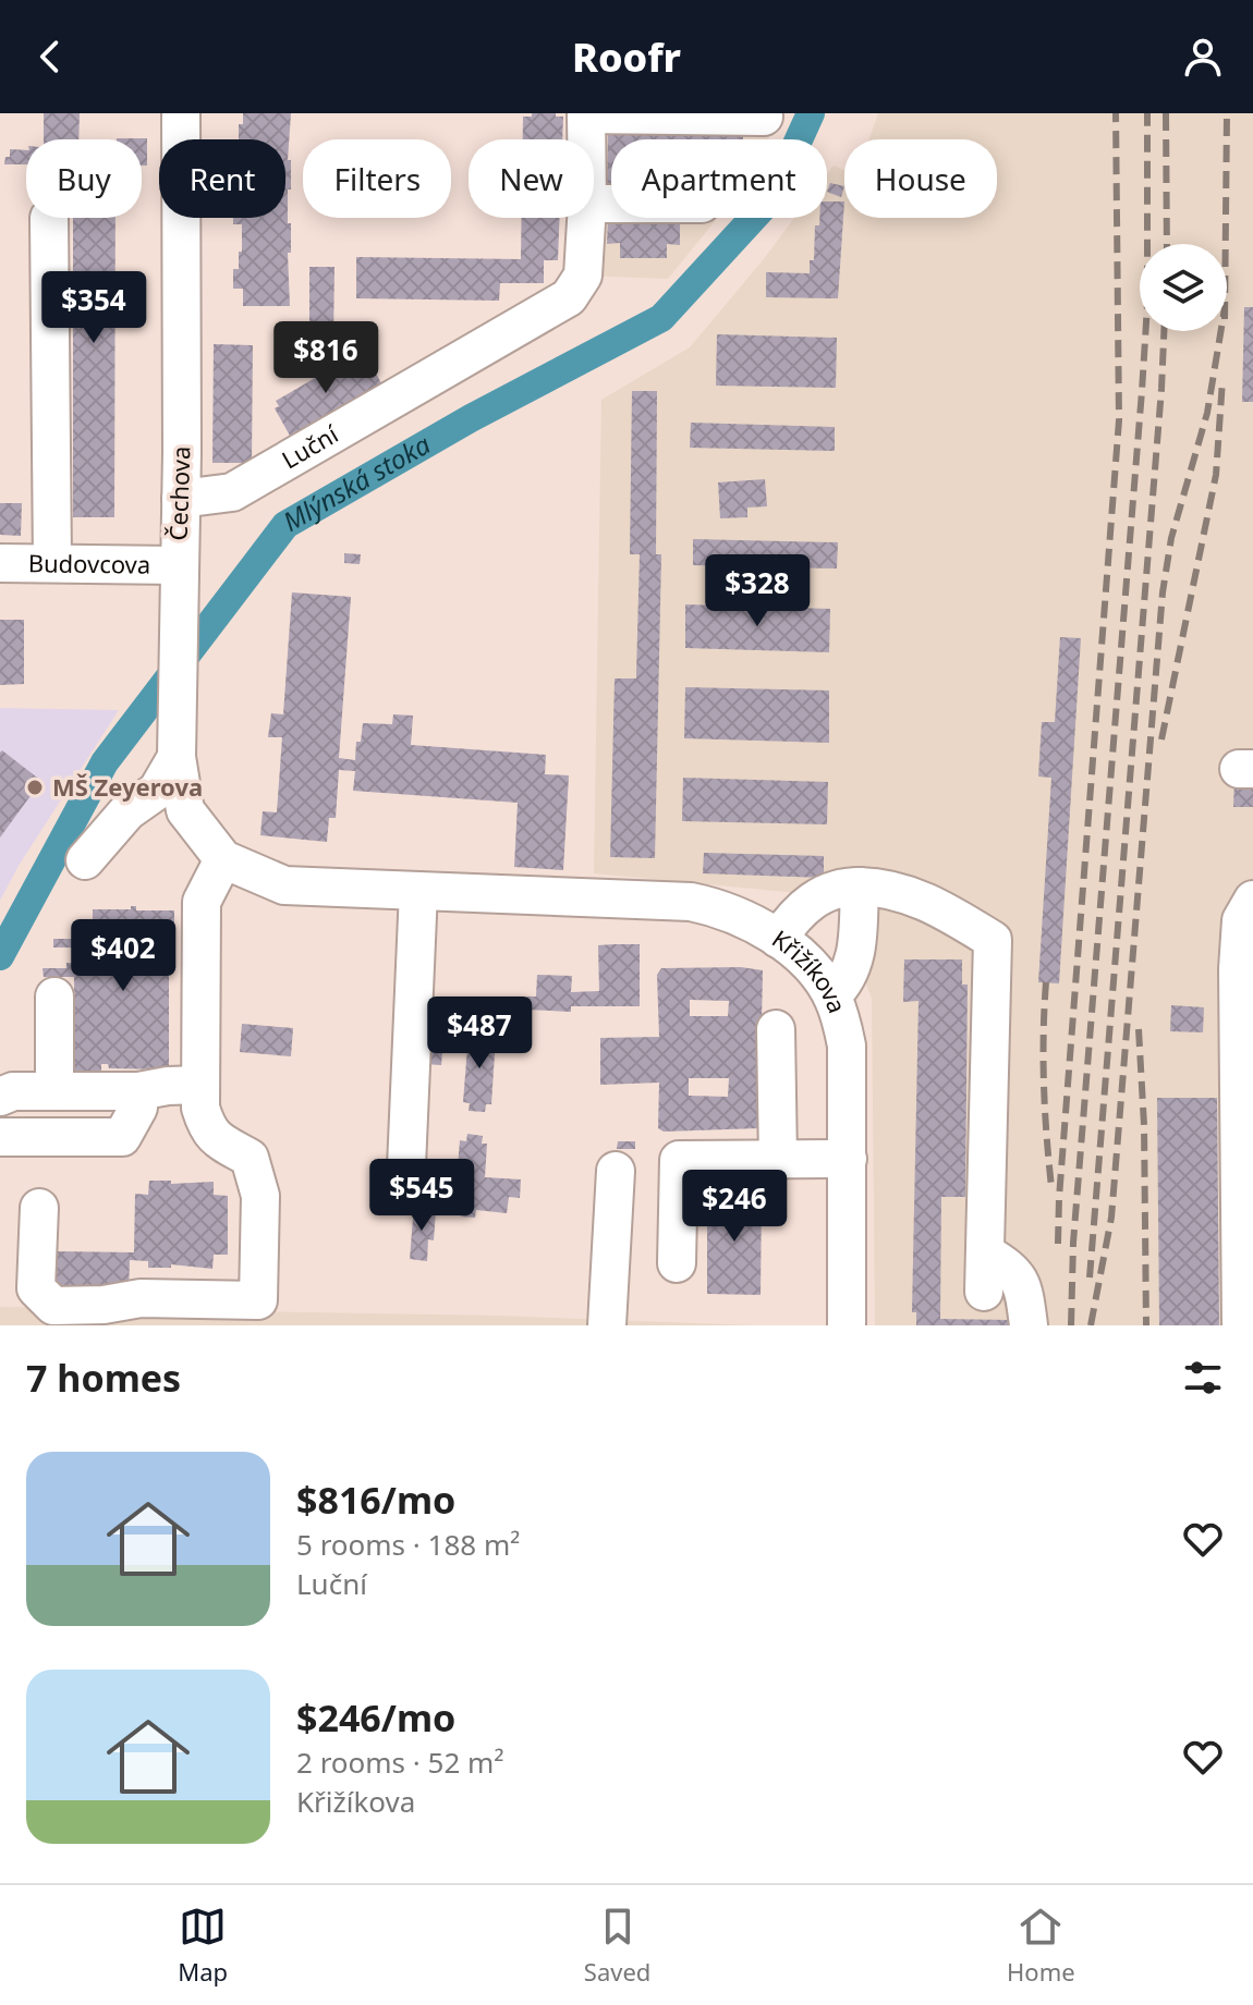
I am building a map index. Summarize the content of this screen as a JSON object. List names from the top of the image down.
{
  "streets": {
    "street": [
      "Luční",
      "Čechova",
      "Budovcova",
      "Křižíkova"
    ]
  },
  "crossings": [
    ["Luční", "Čechova"],
    ["Čechova", "Budovcova"],
    ["Čechova", "Křižíkova"]
  ],
  "water": ["Mlýnská stoka"],
  "places": ["MŠ Zeyerova"],
  "page": {
    "header": "Roofr",
    "chip": [
      "Buy",
      "Rent",
      "Filters",
      "New",
      "Apartment",
      "House"
    ],
    "price": [
      "$354",
      "$816",
      "$328",
      "$402",
      "$487",
      "$545",
      "$246"
    ],
    "heading": "7 homes",
    "list": [
      {
        "name": "$816/mo",
        "note": "5 rooms · 188 m² · Luční"
      },
      {
        "name": "$246/mo",
        "note": "2 rooms · 52 m² · Křižíkova"
      }
    ],
    "tabs": ["Map", "Saved", "Home"]
  }
}
